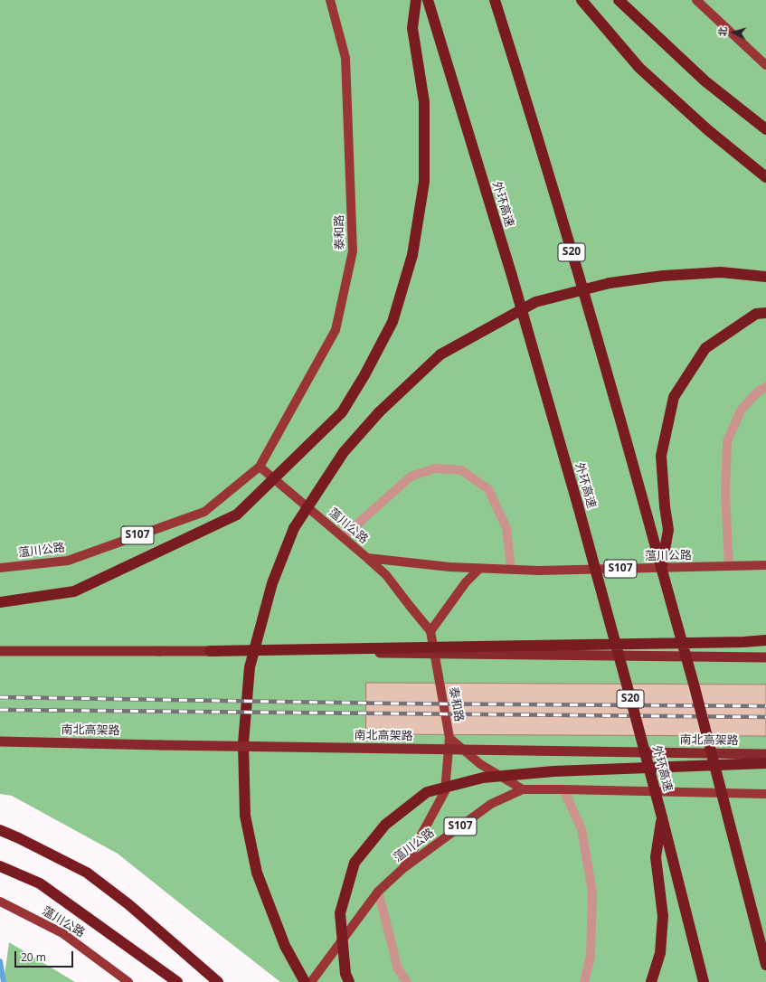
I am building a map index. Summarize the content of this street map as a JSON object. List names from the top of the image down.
{
  "streets": {
    "highway": ["外环高速", "S20", "南北高架路"],
    "main road": ["泰和路", "蕰川公路", "S107"]
  },
  "crossings": [
    ["泰和路", "蕰川公路"]
  ],
  "scale_bar": "20 m",
  "north": "left"
}
